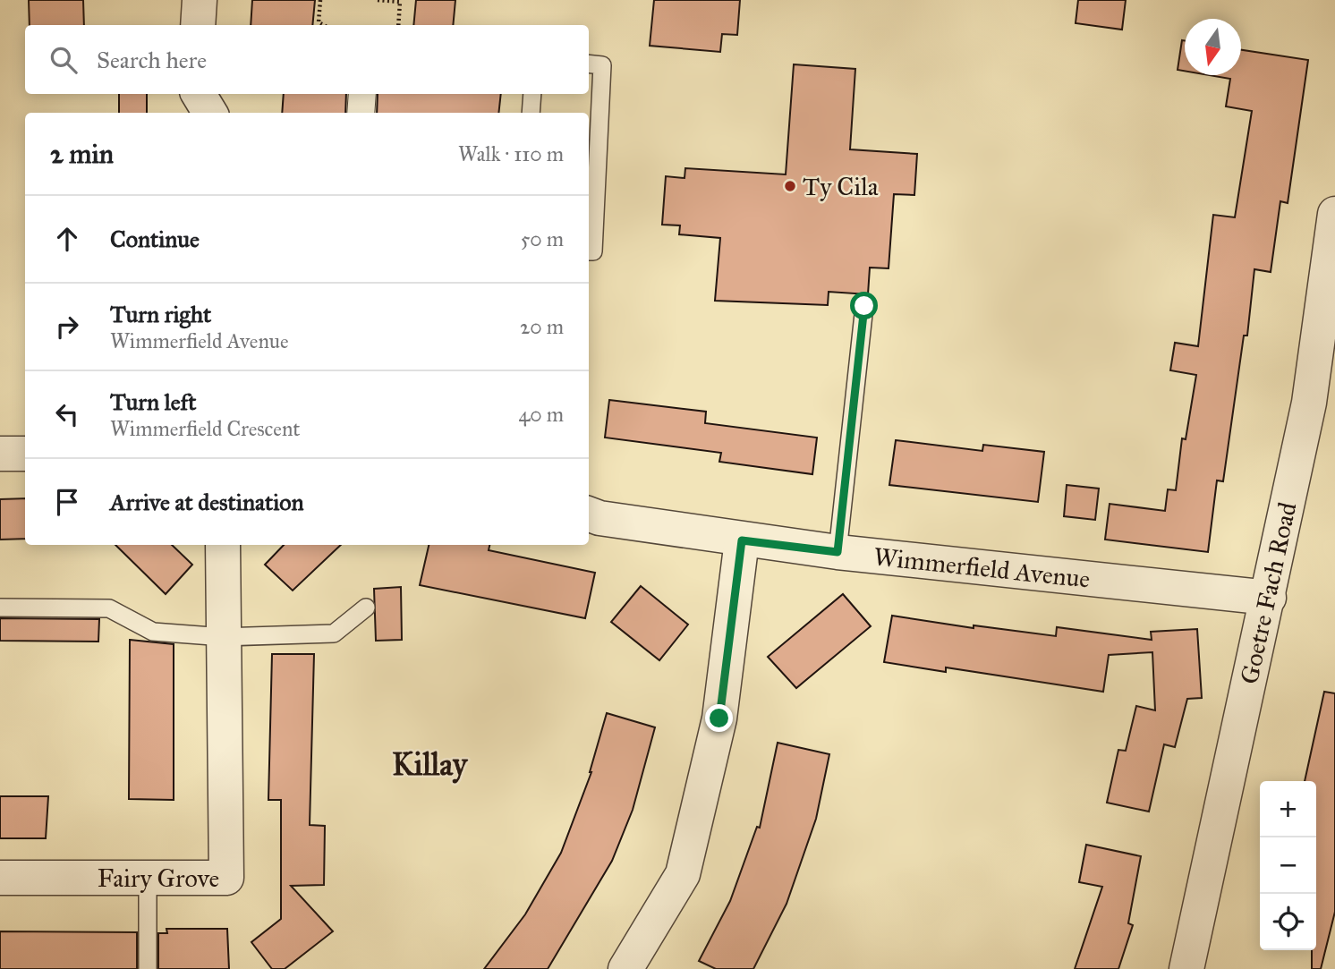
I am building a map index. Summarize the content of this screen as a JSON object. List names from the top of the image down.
{
  "streets": {
    "street": ["Wimmerfield Avenue", "Goetre Fach Road", "Fairy Grove"]
  },
  "crossings": [
    ["Wimmerfield Avenue", "Goetre Fach Road"]
  ],
  "districts": ["Killay"],
  "places": ["Ty Cila"],
  "north": "bottom",
  "page": {
    "search": "Search here",
    "heading": ["2 min", "Walk · 110 m"],
    "list": [
      ["Continue", "50 m"],
      ["Turn right", "Wimmerfield Avenue", "20 m"],
      ["Turn left", "Wimmerfield Crescent", "40 m"],
      "Arrive at destination"
    ],
    "map_buttons": ["+", "−"]
  }
}
